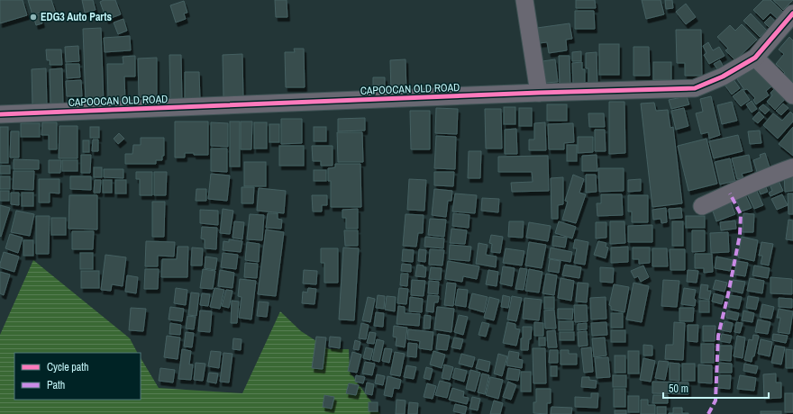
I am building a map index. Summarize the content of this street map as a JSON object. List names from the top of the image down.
{
  "streets": {
    "street": ["CAPOOCAN OLD ROAD"]
  },
  "places": ["EDG3 Auto Parts"],
  "legend": ["Cycle path", "Path"],
  "scale_bar": "50 m"
}
